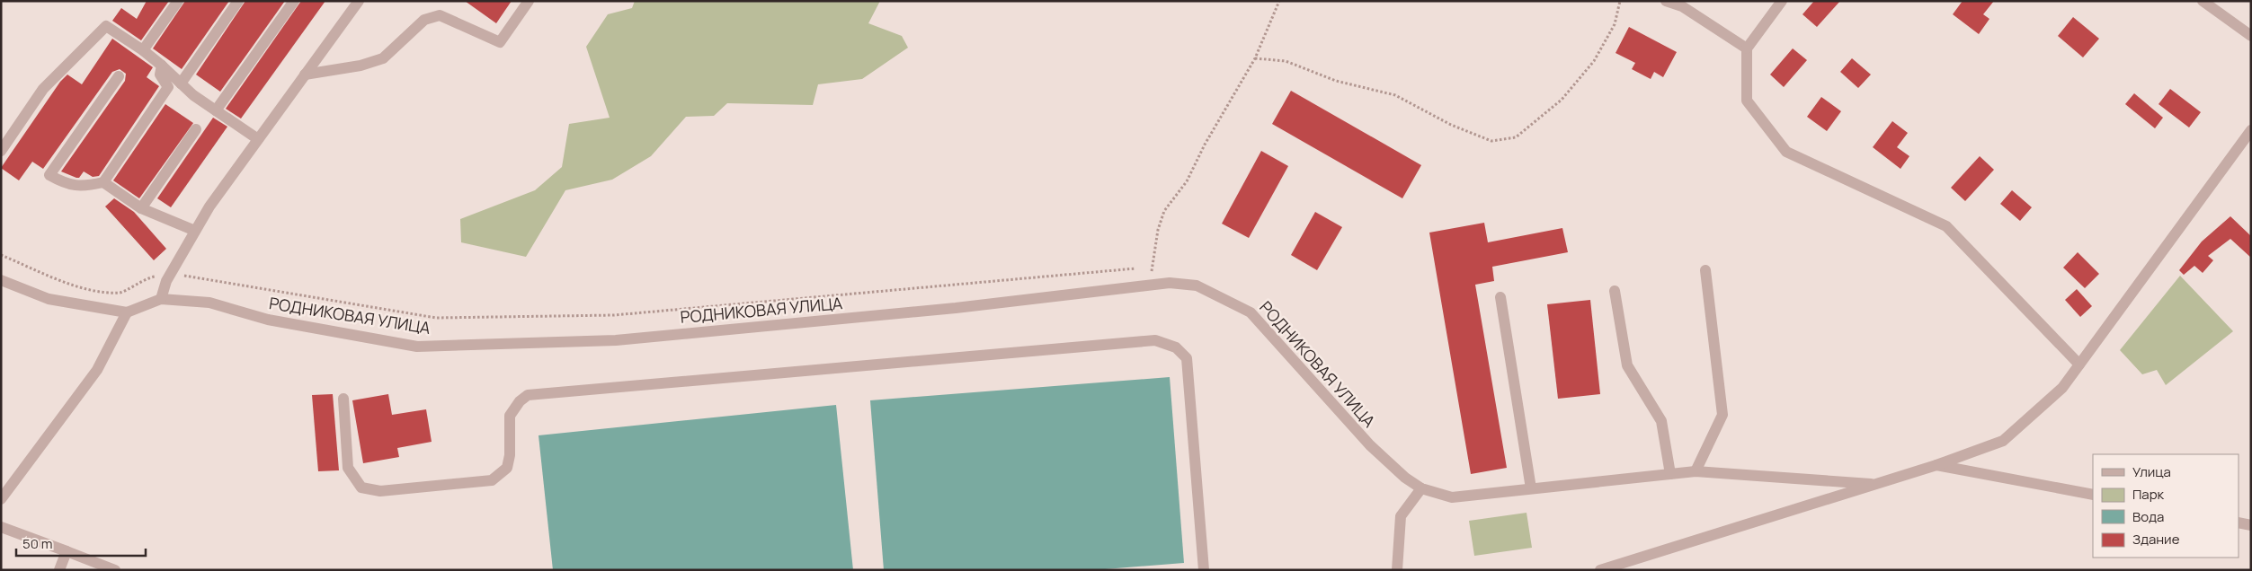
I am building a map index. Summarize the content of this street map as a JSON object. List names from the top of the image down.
{
  "streets": {
    "street": ["РОДНИКОВАЯ УЛИЦА"]
  },
  "legend": [
    "Улица",
    "Парк",
    "Вода",
    "Здание"
  ],
  "scale_bar": "50 m"
}
